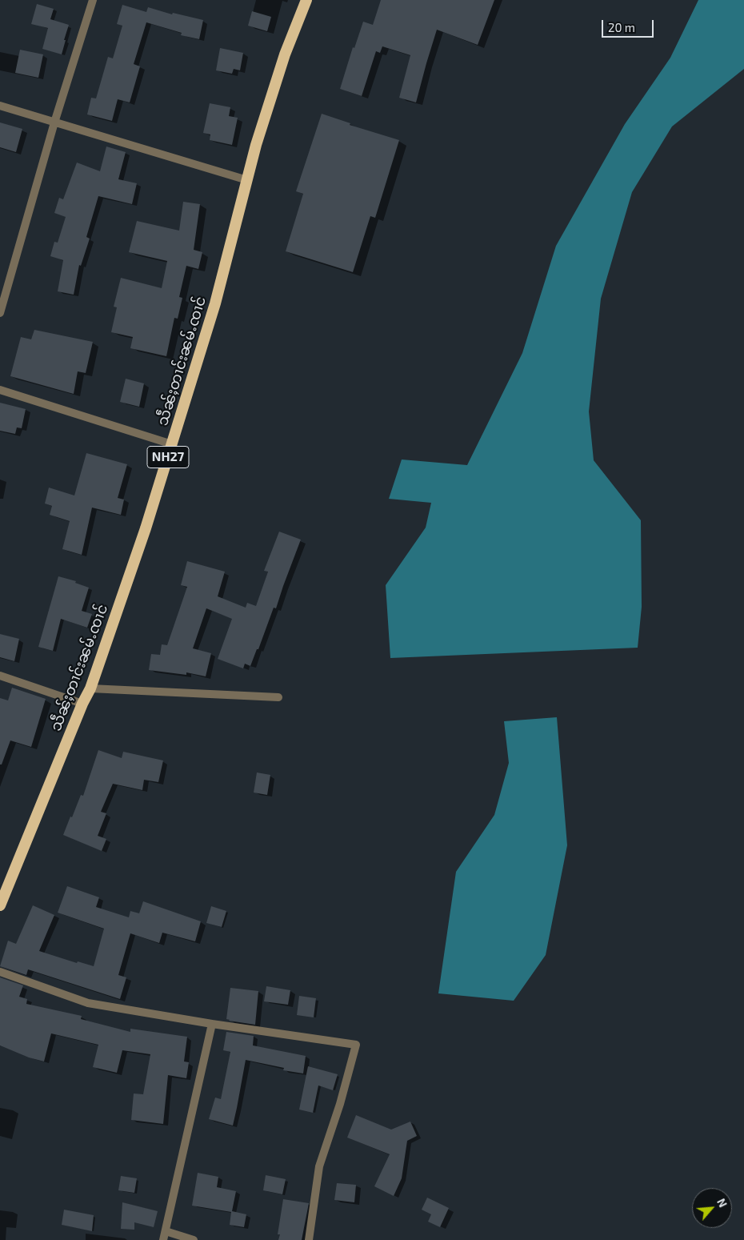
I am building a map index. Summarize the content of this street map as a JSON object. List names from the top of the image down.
{
  "streets": {
    "highway": ["သဵၼ်ႈတၢင်းၼမ်ႉၸၢင်", "NH27"]
  },
  "scale_bar": "20 m",
  "north": "top right"
}
